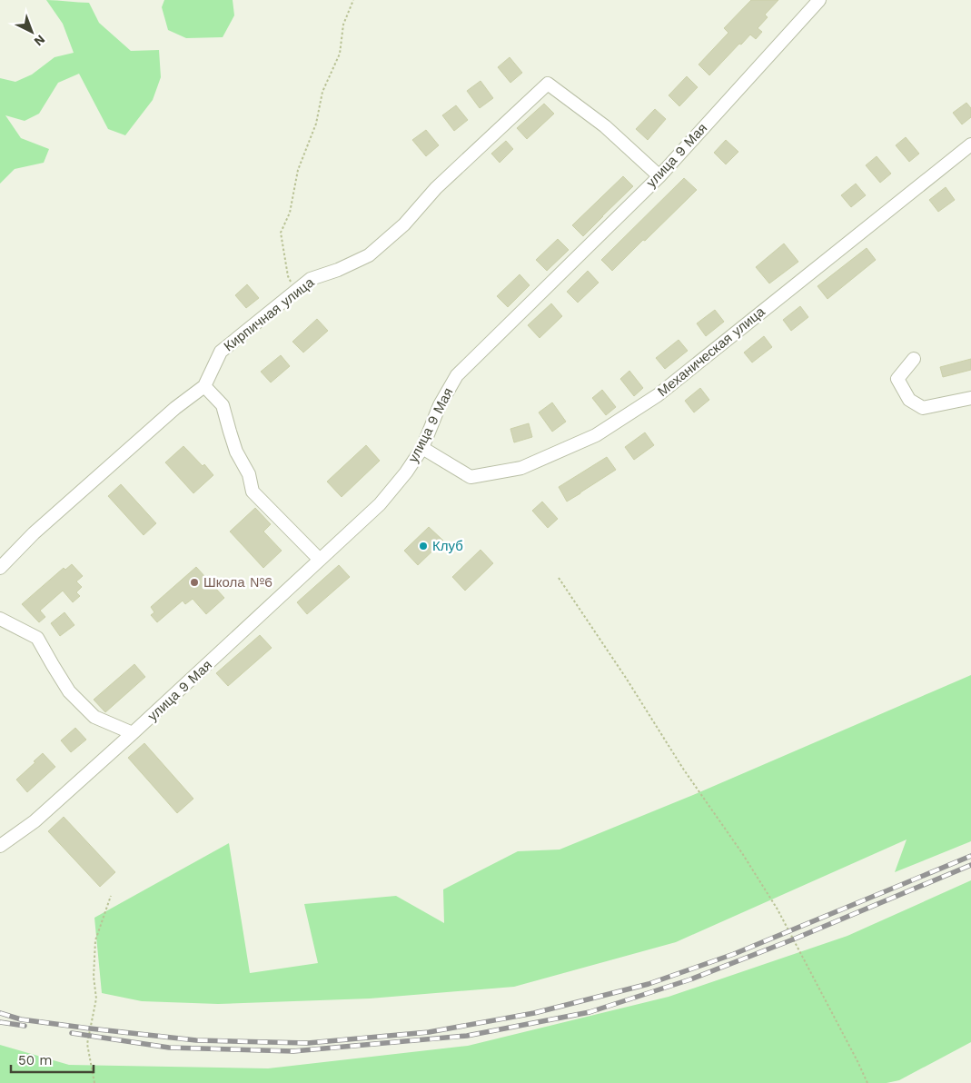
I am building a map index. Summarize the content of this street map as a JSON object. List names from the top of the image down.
{
  "streets": {
    "street": ["улица 9 Мая", "Кирпичная улица", "Механическая улица"]
  },
  "crossings": [
    ["улица 9 Мая", "Кирпичная улица"],
    ["улица 9 Мая", "Механическая улица"]
  ],
  "places": ["Клуб", "Школа №6"],
  "scale_bar": "50 m",
  "north": "bottom right"
}
